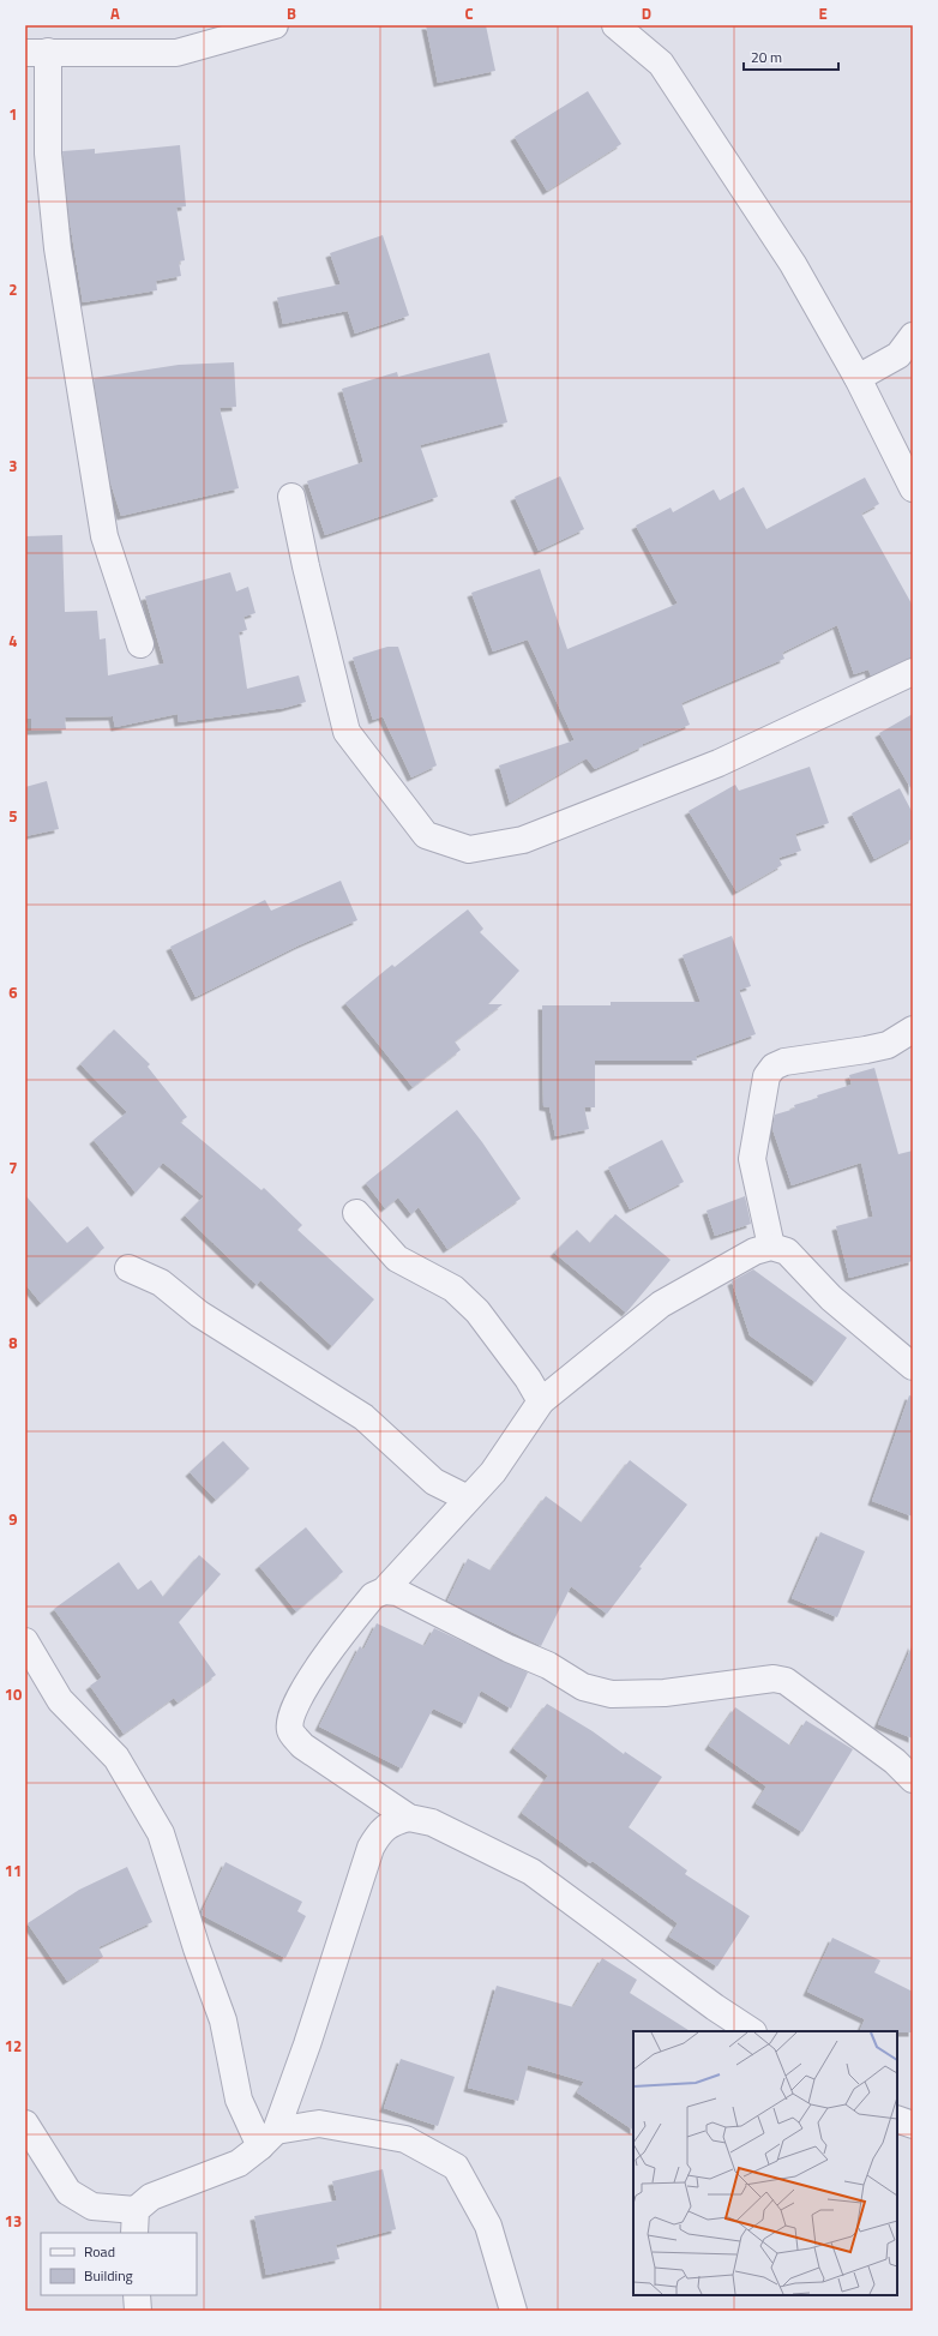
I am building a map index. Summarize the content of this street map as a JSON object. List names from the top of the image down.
{
  "legend": ["Road", "Building"],
  "scale_bar": "20 m",
  "grid": {
    "columns": [
      "A",
      "B",
      "C",
      "D",
      "E"
    ],
    "rows": [
      "1",
      "2",
      "3",
      "4",
      "5",
      "6",
      "7",
      "8",
      "9",
      "10",
      "11",
      "12",
      "13"
    ]
  }
}
